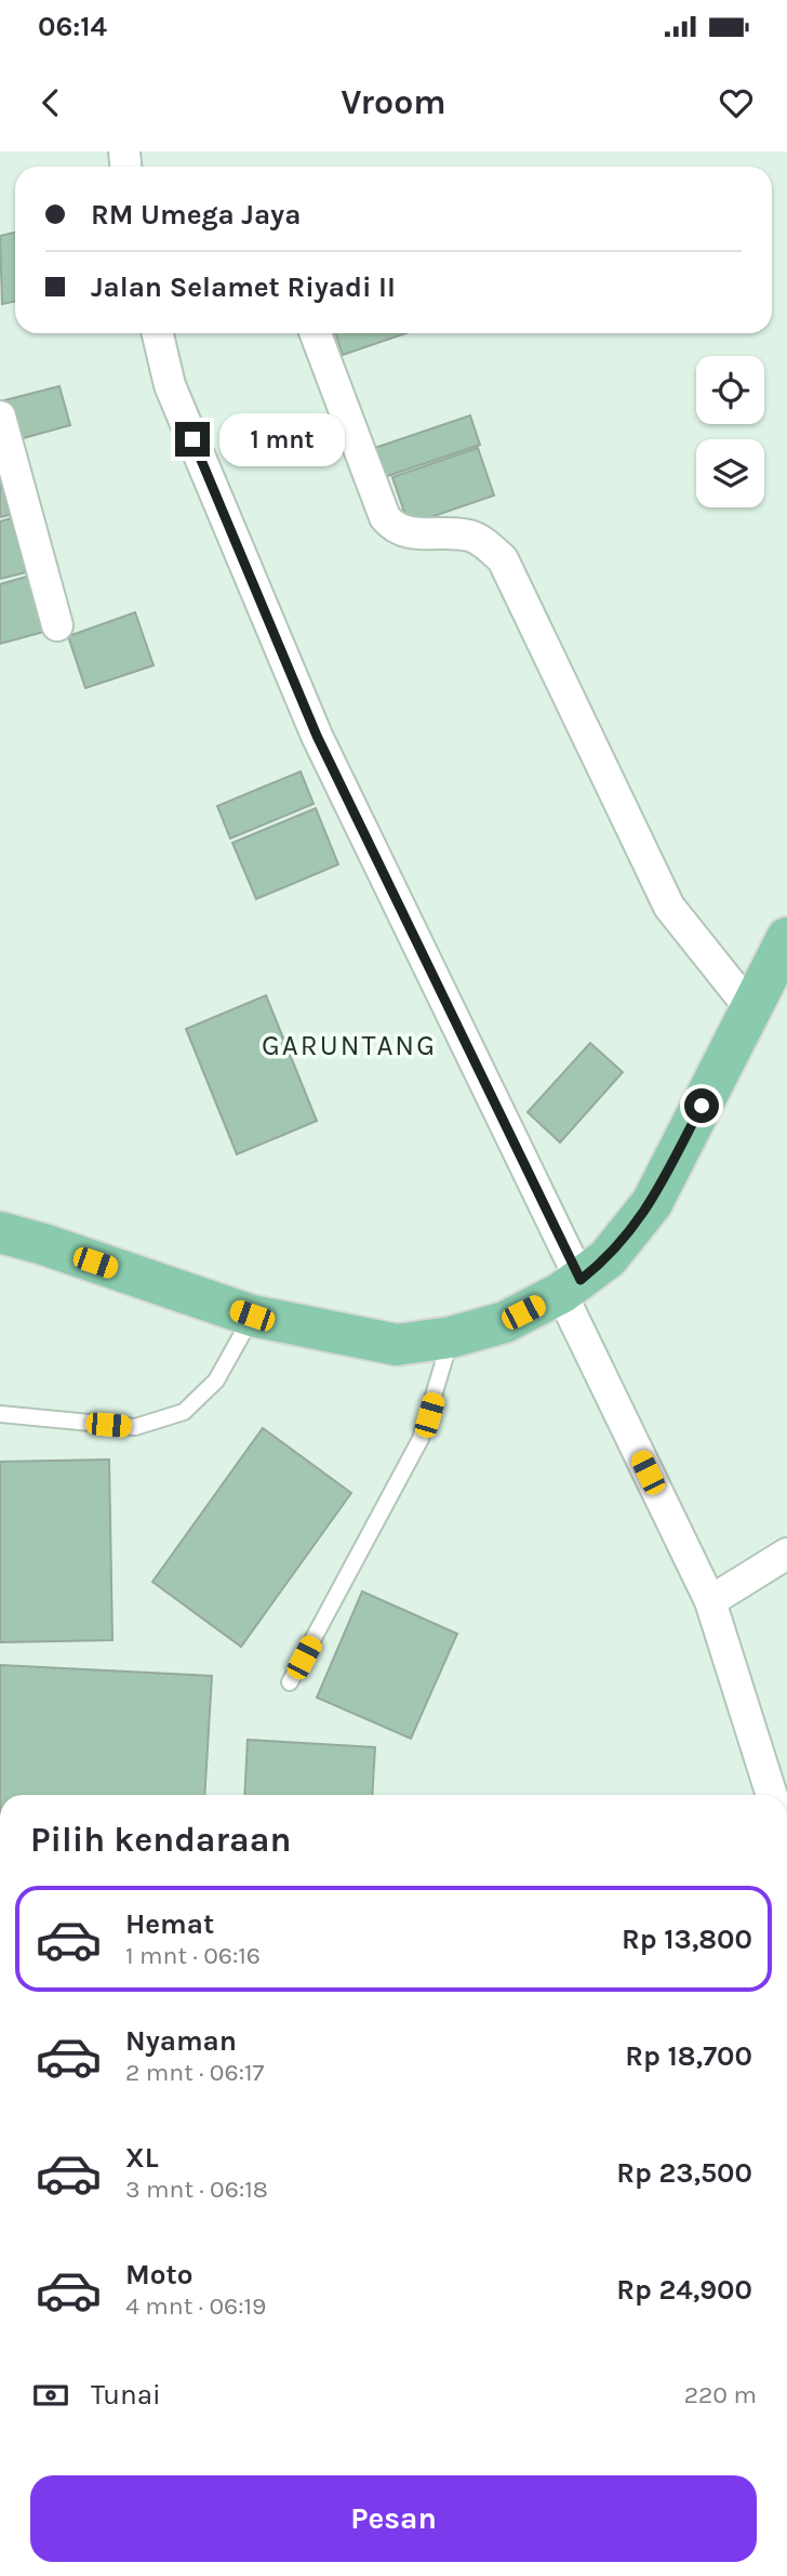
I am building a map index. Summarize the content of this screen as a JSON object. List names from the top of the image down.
{
  "districts": ["GARUNTANG"],
  "page": {
    "status": "06:14",
    "header": "Vroom",
    "banner": ["RM Umega Jaya", "Jalan Selamet Riyadi II"],
    "bubble": "1 mnt",
    "heading": "Pilih kendaraan",
    "list": [
      {
        "name": "Hemat",
        "note": "1 mnt · 06:16",
        "value": "Rp 13,800"
      },
      {
        "name": "Nyaman",
        "note": "2 mnt · 06:17",
        "value": "Rp 18,700"
      },
      {
        "name": "XL",
        "note": "3 mnt · 06:18",
        "value": "Rp 23,500"
      },
      {
        "name": "Moto",
        "note": "4 mnt · 06:19",
        "value": "Rp 24,900"
      }
    ],
    "pay": ["Tunai", "220 m"],
    "buttons": "Pesan"
  }
}
